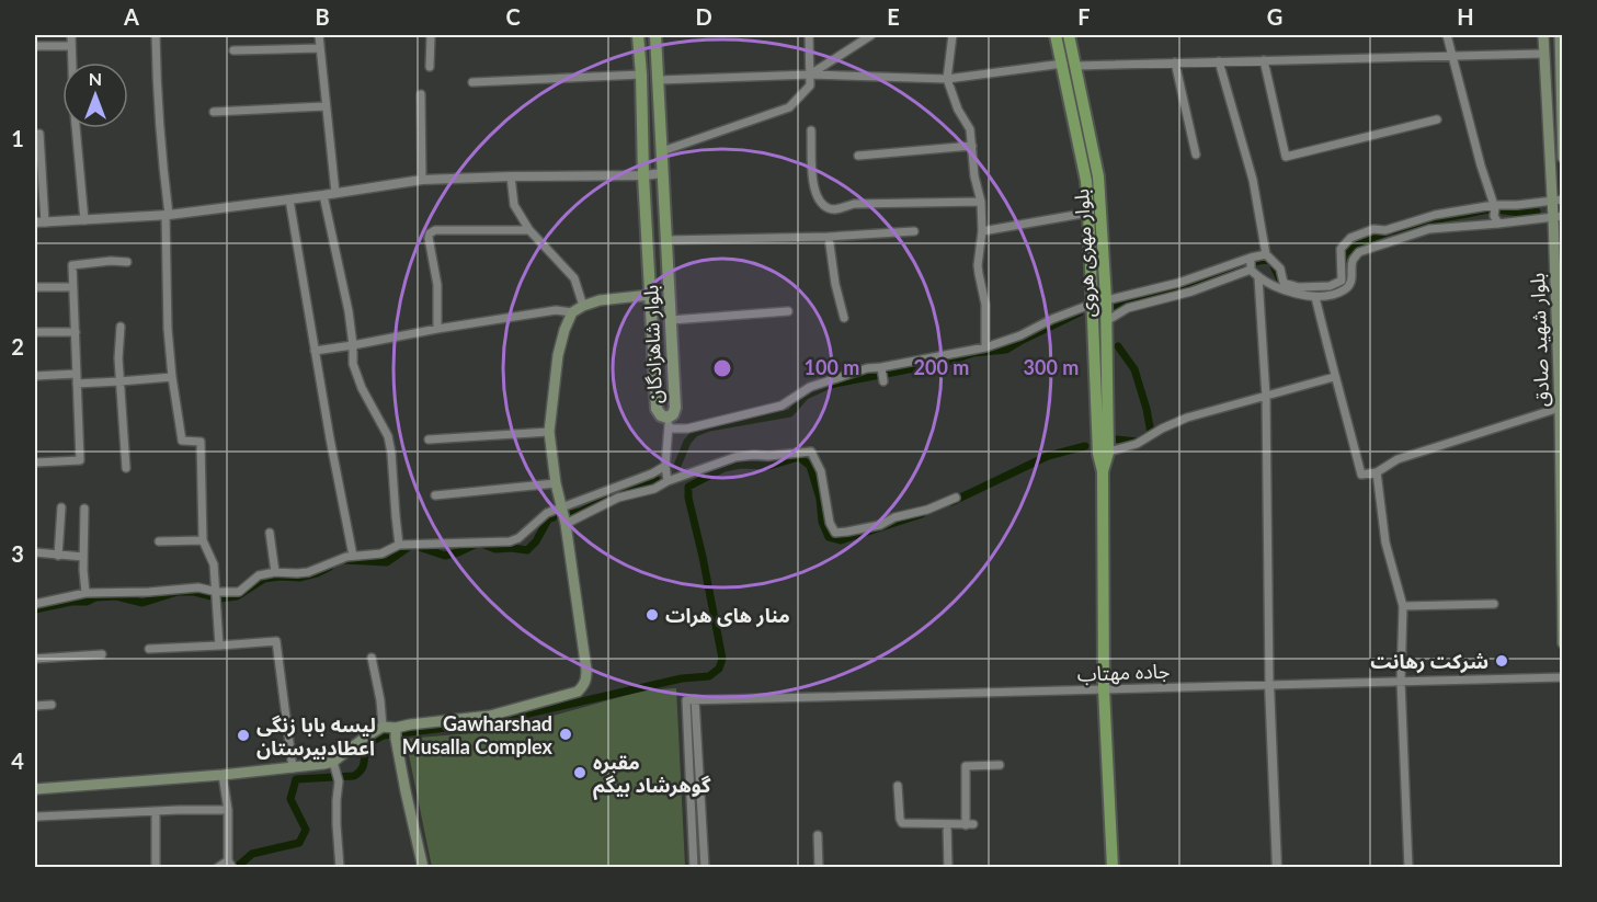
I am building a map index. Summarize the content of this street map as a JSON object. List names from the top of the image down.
{
  "streets": {
    "highway": ["بلوار مهری هروی"],
    "main road": ["بلوار شهید صادق", "بلوار شاهزادگان"],
    "street": ["جاده مهتاب"]
  },
  "crossings": [
    ["بلوار مهری هروی", "جاده مهتاب"]
  ],
  "places": [
    "منار های هرات",
    "شرکت رهانت",
    "Gawharshad Musalla Complex",
    "لیسه بابا زنگی اعطادبیرستان",
    "مقبره گوهرشاد بیگم"
  ],
  "north": "top",
  "grid": {
    "columns": [
      "A",
      "B",
      "C",
      "D",
      "E",
      "F",
      "G",
      "H"
    ],
    "rows": [
      "1",
      "2",
      "3",
      "4"
    ]
  },
  "rings": ["100 m", "200 m", "300 m"]
}
